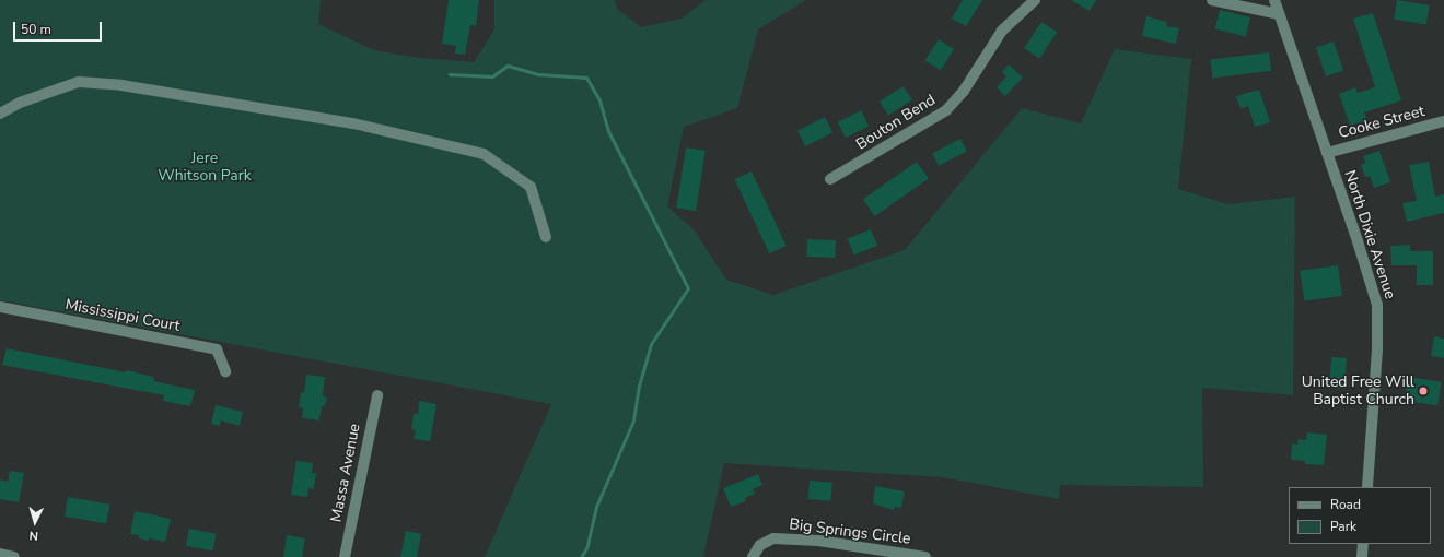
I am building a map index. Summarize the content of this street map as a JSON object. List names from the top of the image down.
{
  "streets": {
    "street": [
      "Bouton Bend",
      "Cooke Street",
      "North Dixie Avenue",
      "Mississippi Court",
      "Massa Avenue",
      "Big Springs Circle"
    ]
  },
  "crossings": [
    ["Cooke Street", "North Dixie Avenue"]
  ],
  "parks": ["Jere Whitson Park"],
  "places": ["United Free Will Baptist Church"],
  "legend": ["Road", "Park"],
  "scale_bar": "50 m",
  "north": "bottom"
}
